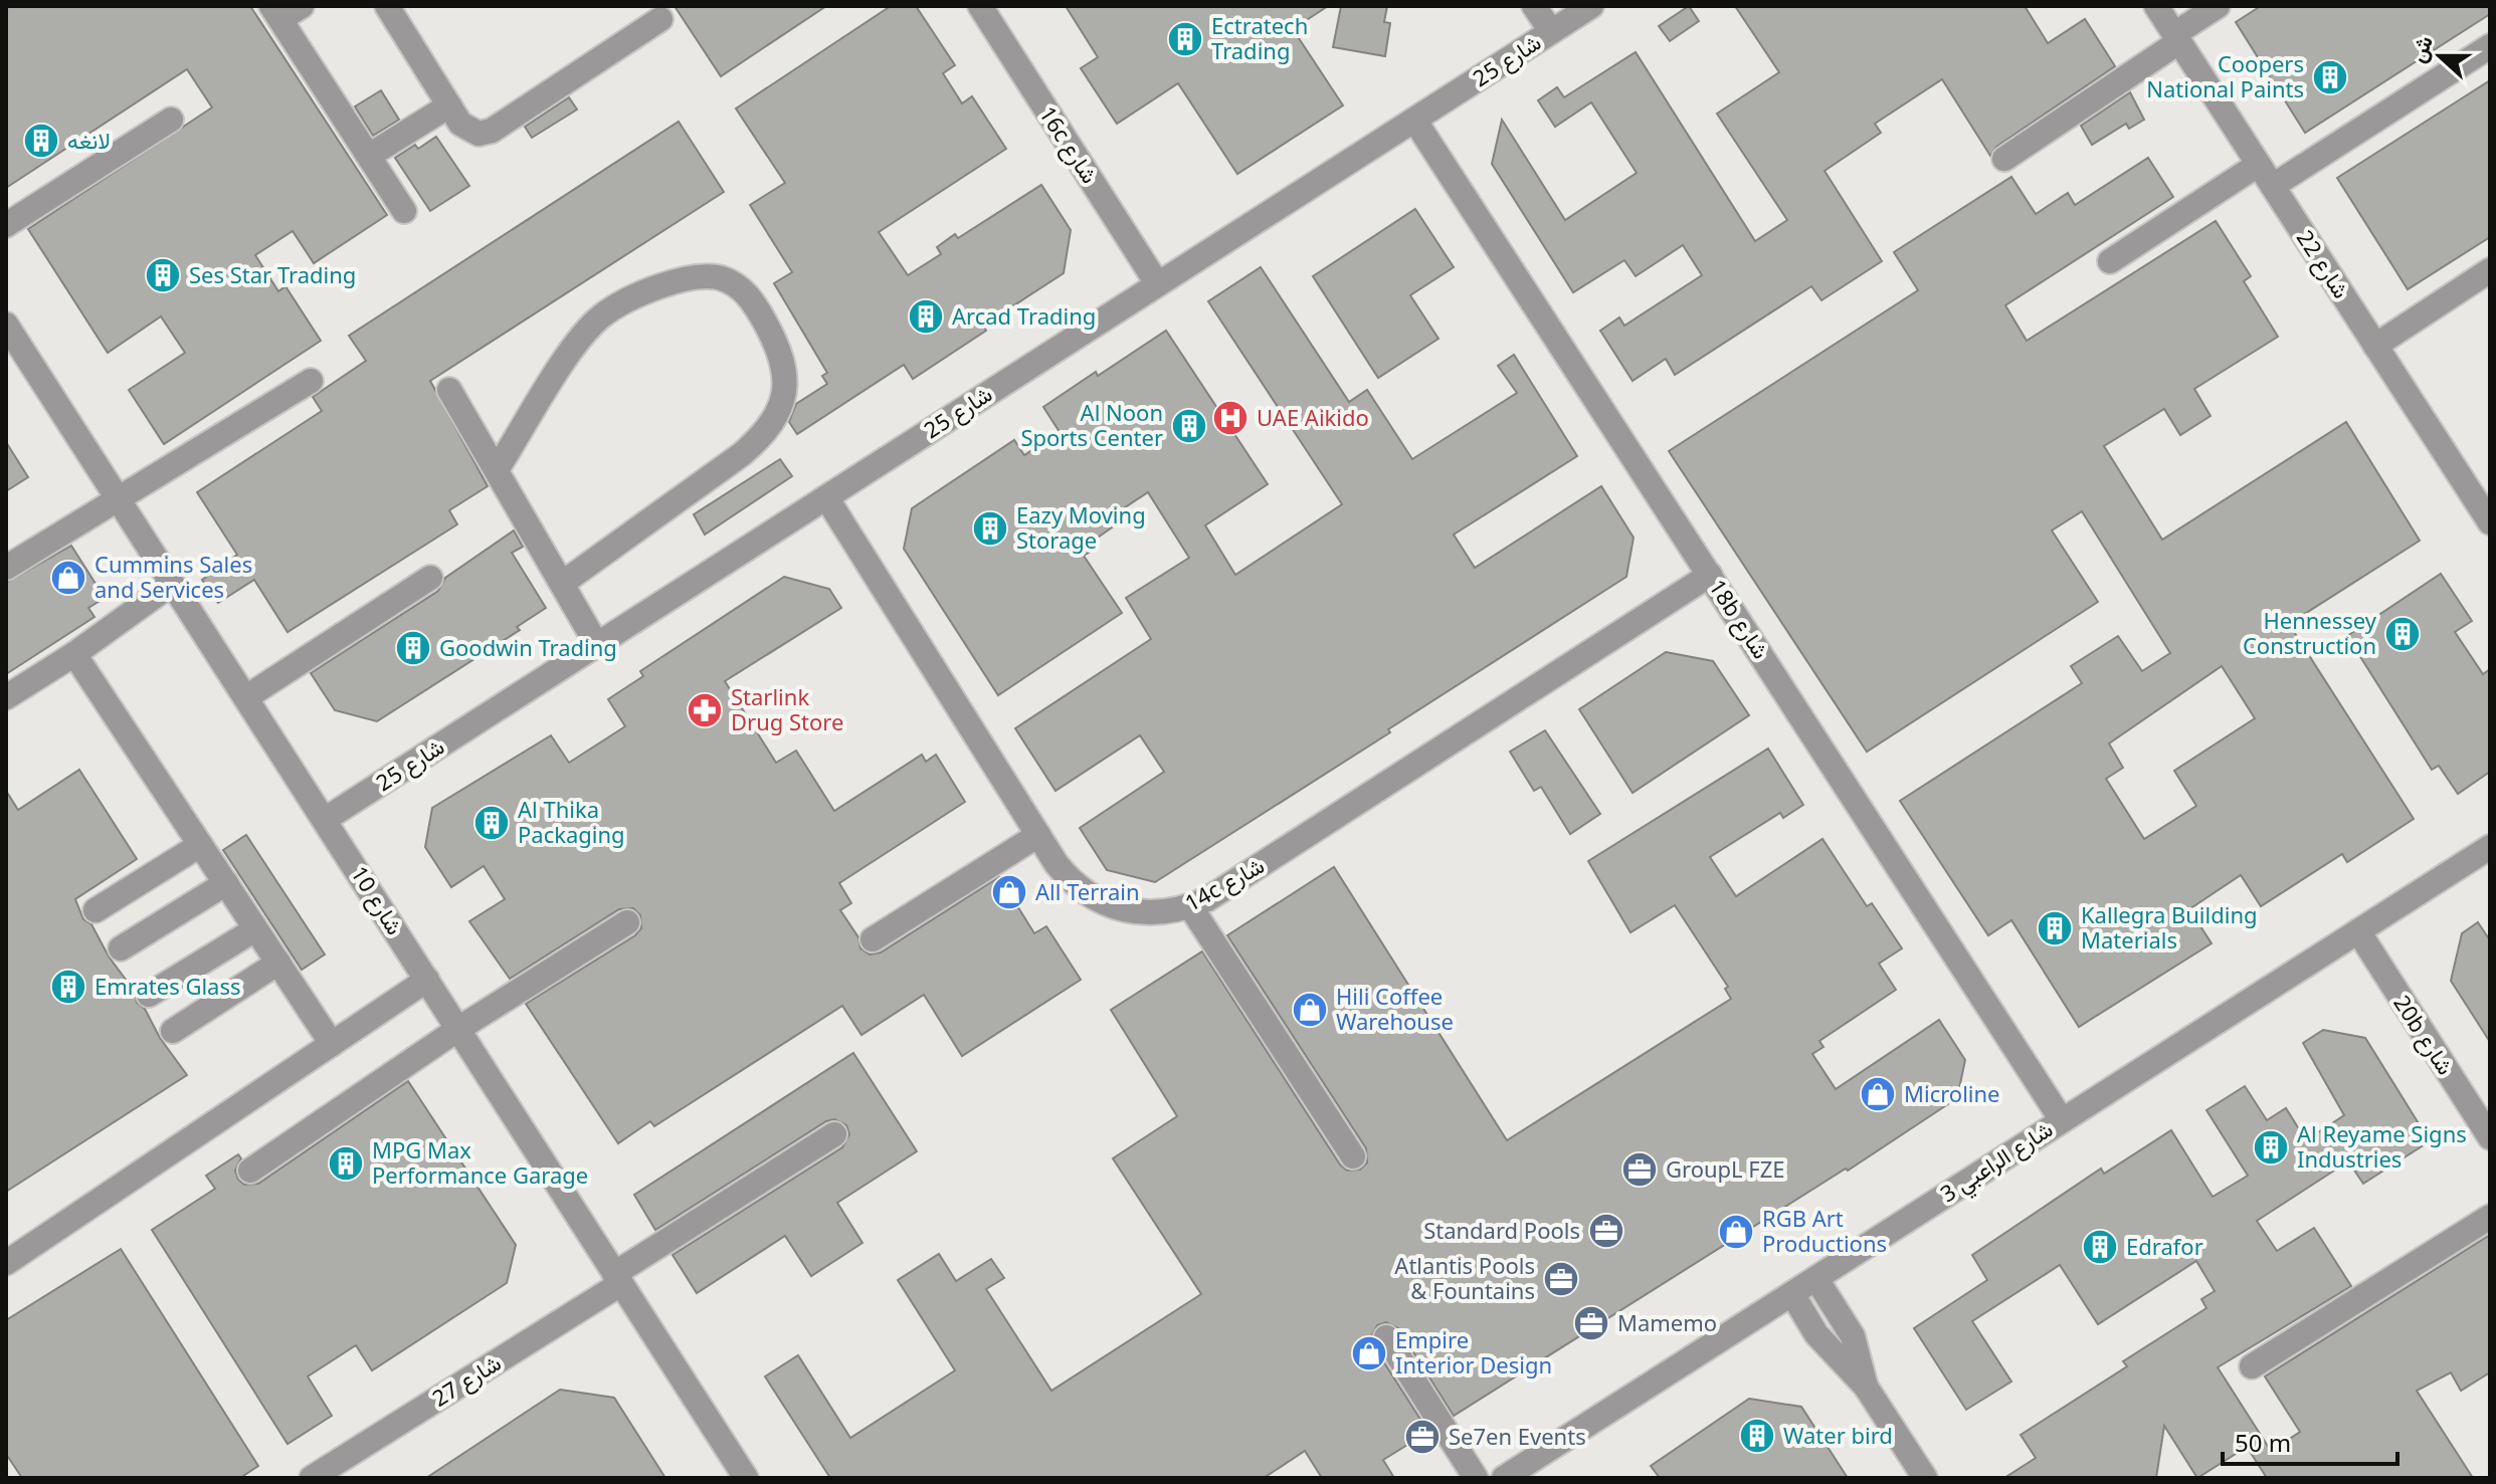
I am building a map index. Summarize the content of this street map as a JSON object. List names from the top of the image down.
{
  "streets": {
    "street": [
      "شارع 25",
      "16c شارع",
      "شارع 22",
      "18b شارع",
      "14c شارع",
      "شارع 10",
      "20b شارع",
      "شارع الراعبي 3",
      "شارع 27"
    ]
  },
  "crossings": [
    ["شارع 25", "16c شارع"],
    ["شارع 25", "18b شارع"],
    ["شارع 25", "14c شارع"],
    ["شارع 25", "شارع 10"],
    ["18b شارع", "14c شارع"],
    ["18b شارع", "شارع الراعبي 3"],
    ["شارع 10", "شارع 27"],
    ["20b شارع", "شارع الراعبي 3"]
  ],
  "places": {
    "building": [
      "Ectratech Trading",
      "Coopers National Paints",
      "لانغه",
      "Ses Star Trading",
      "Arcad Trading",
      "Al Noon Sports Center",
      "Eazy Moving Storage",
      "Hennessey Construction",
      "Goodwin Trading",
      "Al Thika Packaging",
      "Kallegra Building Materials",
      "Emrates Glass",
      "Al Reyame Signs Industries",
      "MPG Max Performance Garage",
      "Edrafor",
      "Water bird"
    ],
    "hospital": ["UAE Aikido"],
    "shop": [
      "Cummins Sales and Services",
      "All Terrain",
      "Hili Coffee Warehouse",
      "Microline",
      "RGB Art Productions",
      "Empire Interior Design"
    ],
    "pharmacy": ["Starlink Drug Store"],
    "office": [
      "GroupL FZE",
      "Standard Pools",
      "Atlantis Pools & Fountains",
      "Mamemo",
      "Se7en Events"
    ]
  },
  "scale_bar": "50 m",
  "north": "left"
}
